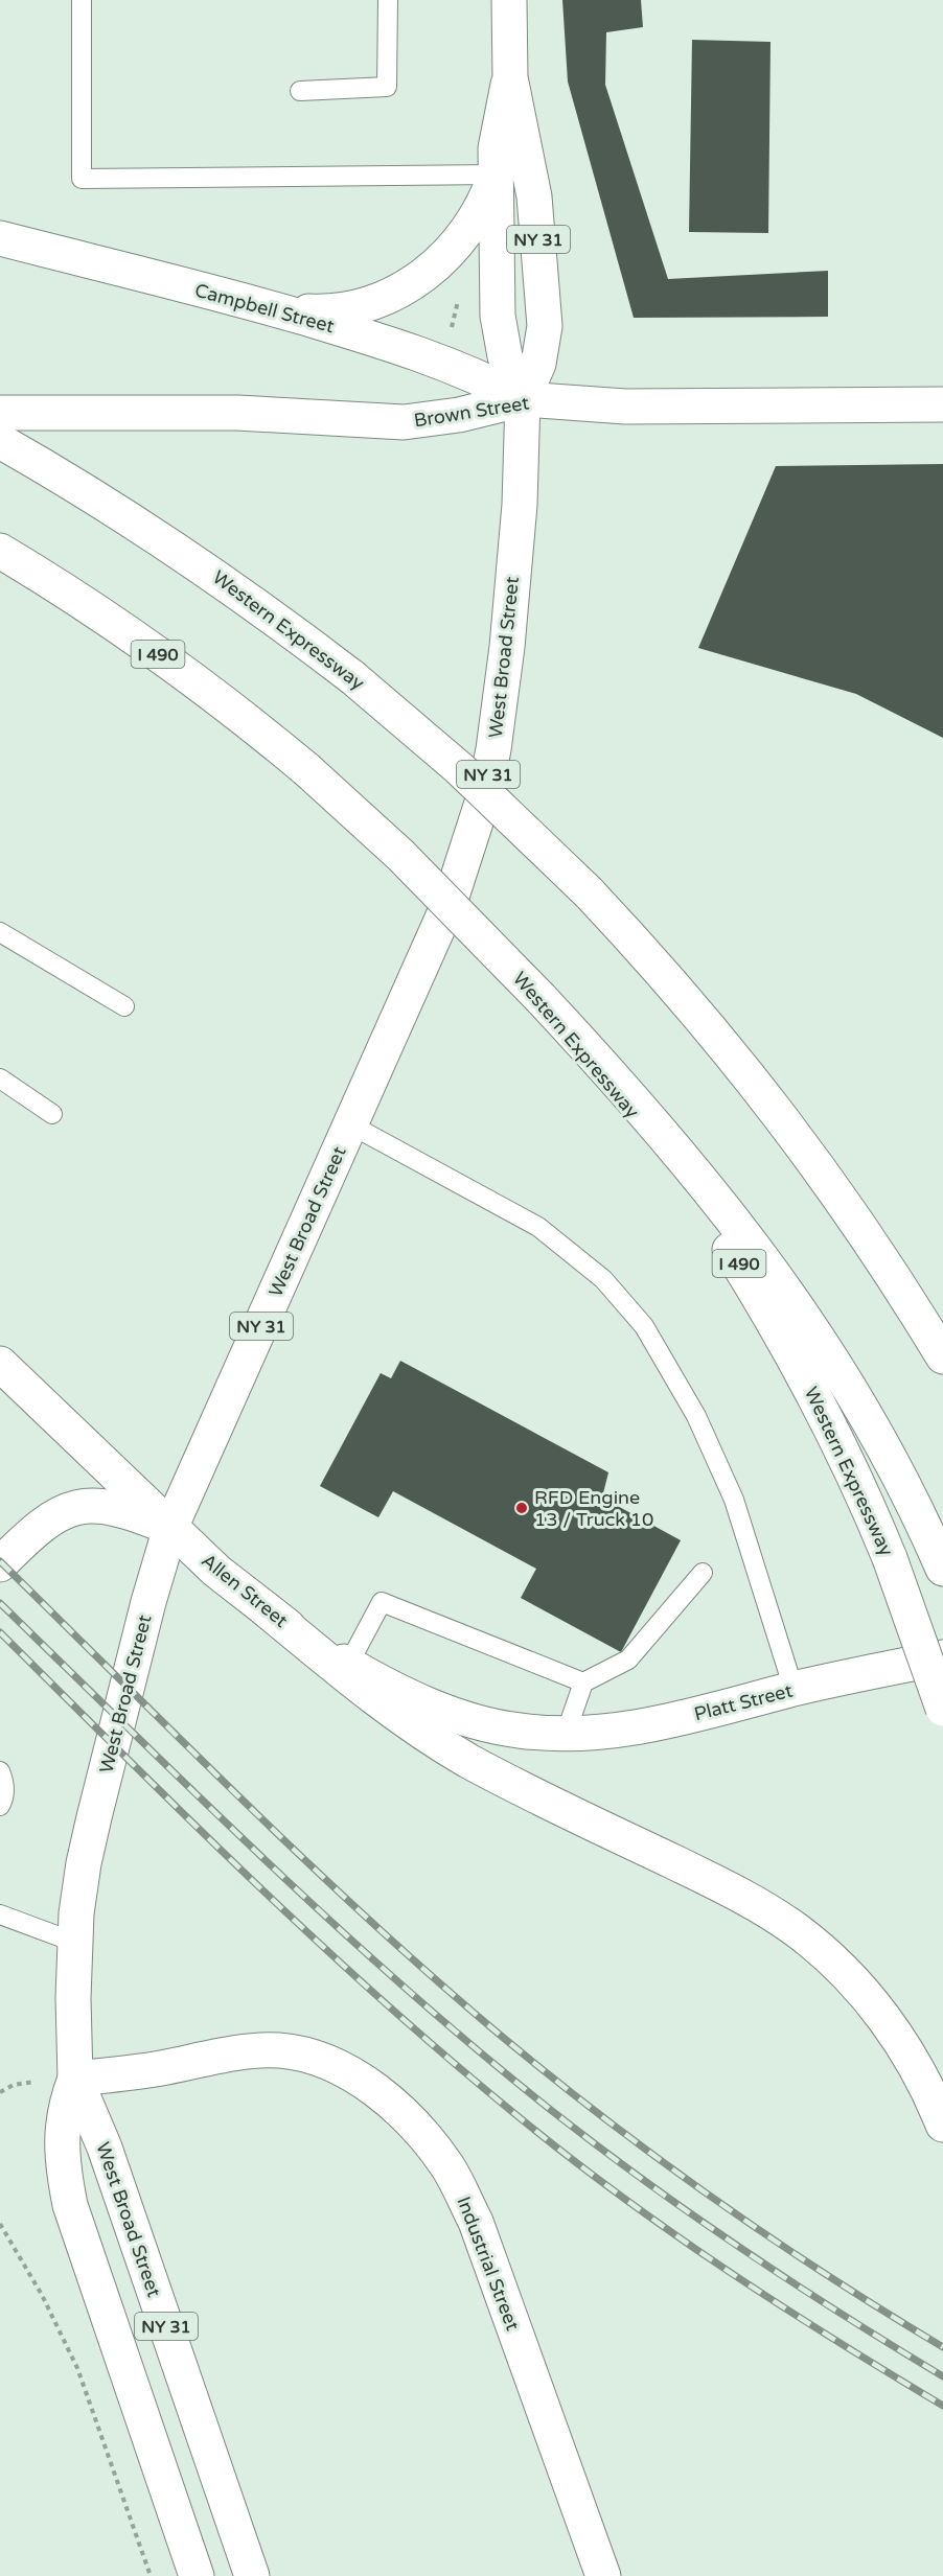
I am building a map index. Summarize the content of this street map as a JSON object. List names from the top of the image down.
{
  "streets": {
    "main road": [
      "NY 31",
      "Campbell Street",
      "Brown Street",
      "Western Expressway",
      "I 490",
      "West Broad Street",
      "Allen Street",
      "Platt Street",
      "Industrial Street"
    ]
  },
  "crossings": [
    ["Campbell Street", "Brown Street"],
    ["Campbell Street", "West Broad Street"],
    ["Brown Street", "West Broad Street"],
    ["West Broad Street", "Allen Street"],
    ["West Broad Street", "Industrial Street"],
    ["Allen Street", "Platt Street"]
  ],
  "places": ["RFD Engine 13 / Truck 10"]
}
